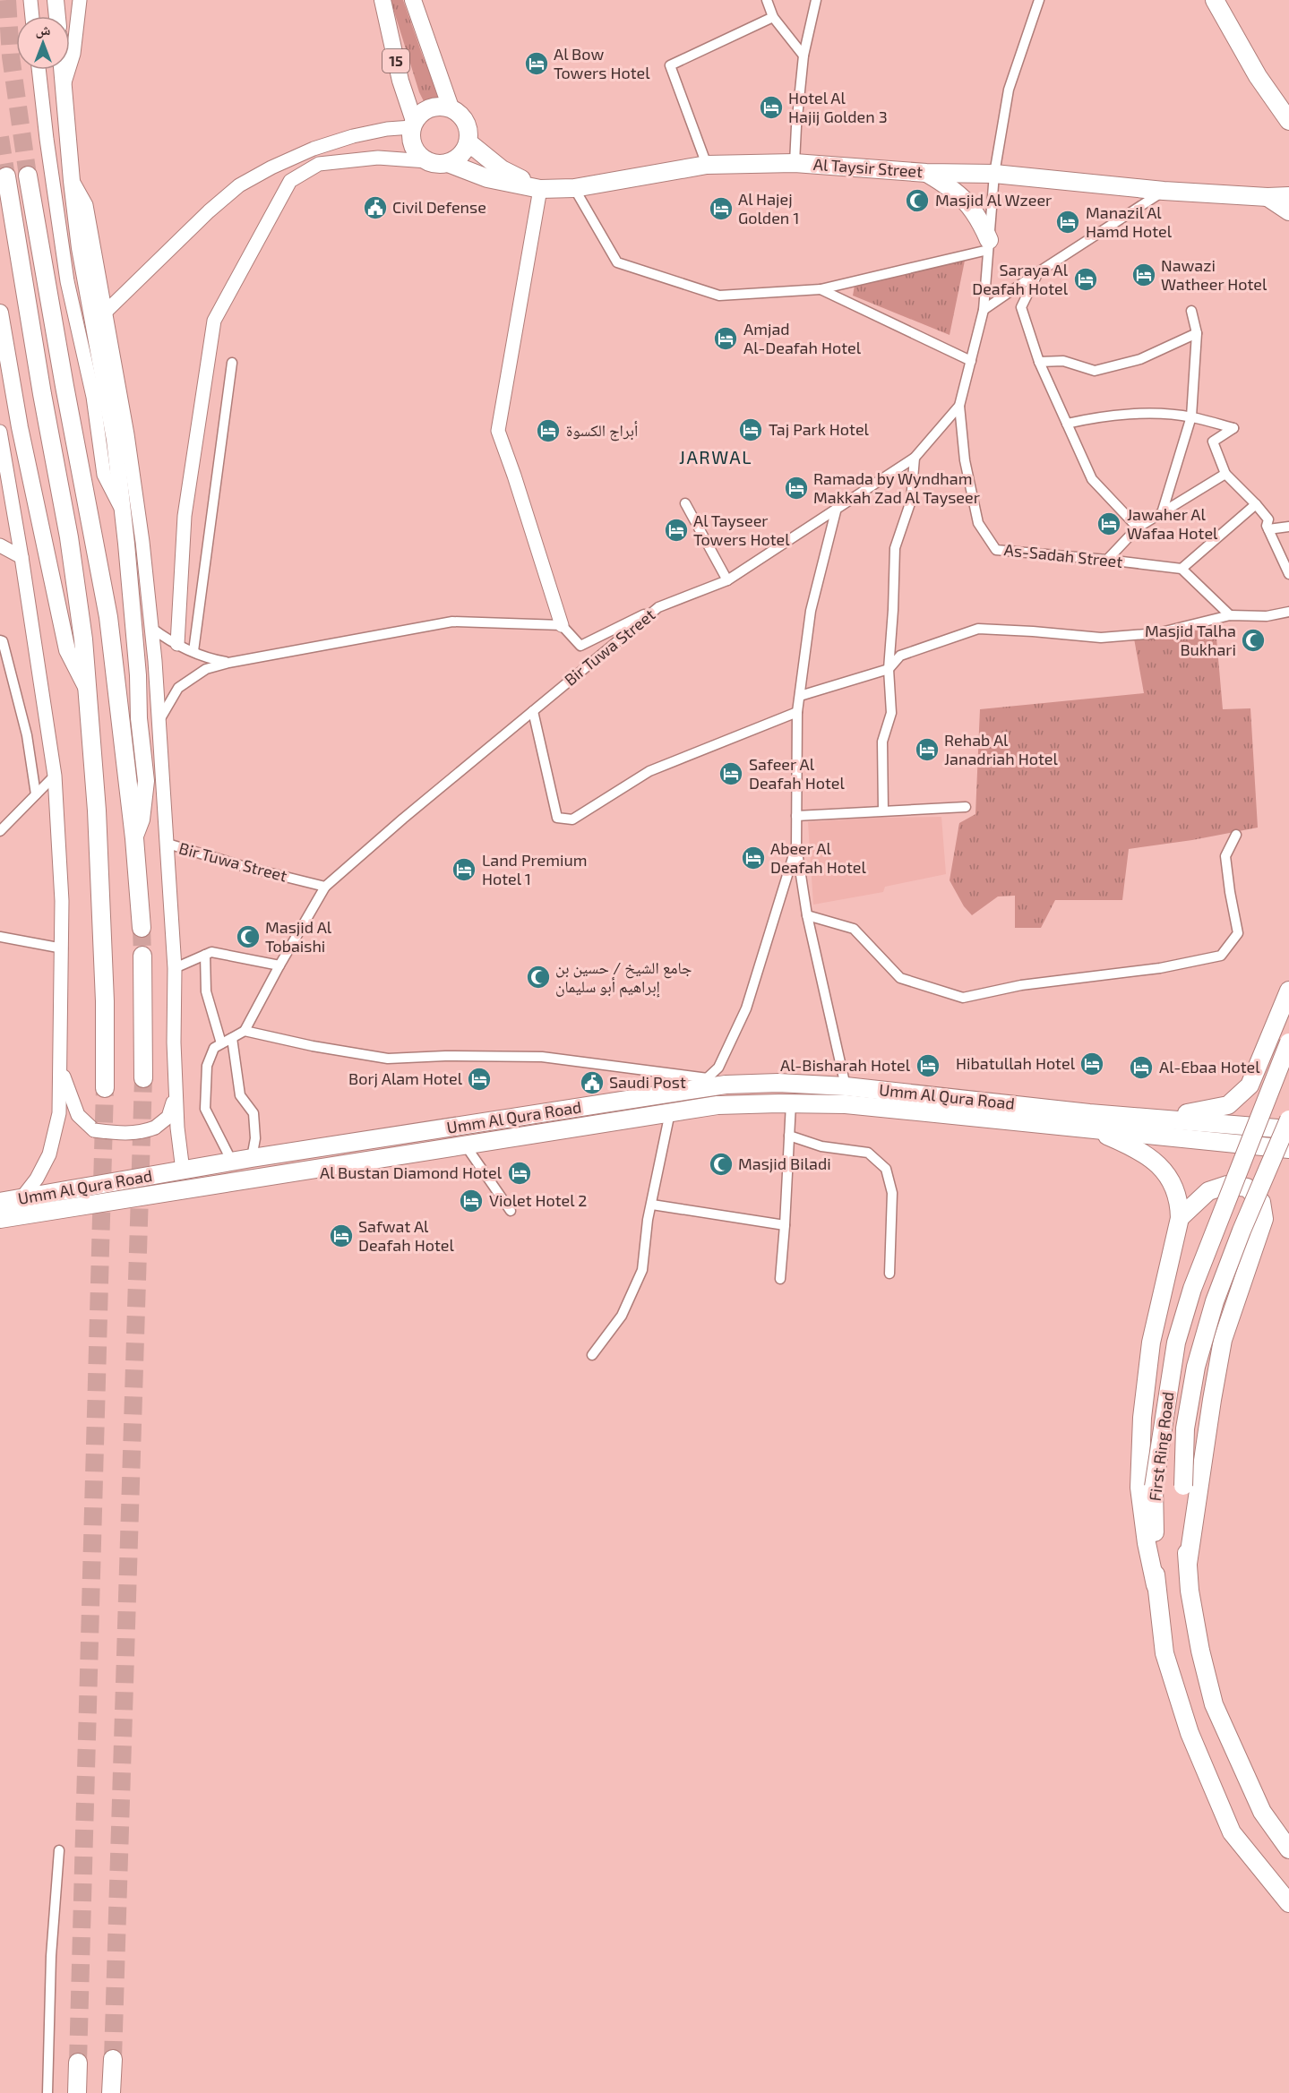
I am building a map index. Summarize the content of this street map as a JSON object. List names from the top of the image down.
{
  "streets": {
    "highway": ["Al Taysir Street", "Umm Al Qura Road", "First Ring Road"],
    "main road": ["15"],
    "street": ["As-Sadah Street", "Bir Tuwa Street"]
  },
  "crossings": [
    ["15", "Al Taysir Street"],
    ["Al Taysir Street", "Bir Tuwa Street"],
    ["As-Sadah Street", "Bir Tuwa Street"],
    ["Umm Al Qura Road", "First Ring Road"]
  ],
  "districts": ["JARWAL"],
  "places": {
    "hotel": [
      "Al Bow Towers Hotel",
      "Hotel Al Hajij Golden 3",
      "Al Hajej Golden 1",
      "Manazil Al Hamd Hotel",
      "Nawazi Watheer Hotel",
      "Saraya Al Deafah Hotel",
      "Amjad Al-Deafah Hotel",
      "Taj Park Hotel",
      "أبراج الكسوة",
      "Ramada by Wyndham Makkah Zad Al Tayseer",
      "Jawaher Al Wafaa Hotel",
      "Al Tayseer Towers Hotel",
      "Rehab Al Janadriah Hotel",
      "Safeer Al Deafah Hotel",
      "Abeer Al Deafah Hotel",
      "Land Premium Hotel 1",
      "Hibatullah Hotel",
      "Al-Bisharah Hotel",
      "Al-Ebaa Hotel",
      "Borj Alam Hotel",
      "Al Bustan Diamond Hotel",
      "Violet Hotel 2",
      "Safwat Al Deafah Hotel"
    ],
    "mosque": [
      "Masjid Al Wzeer",
      "Masjid Talha Bukhari",
      "Masjid Al Tobaishi",
      "جامع الشيخ / حسين بن إبراهيم أبو سليمان",
      "Masjid Biladi"
    ],
    "public building": ["Civil Defense", "Saudi Post"]
  },
  "north": "top"
}
